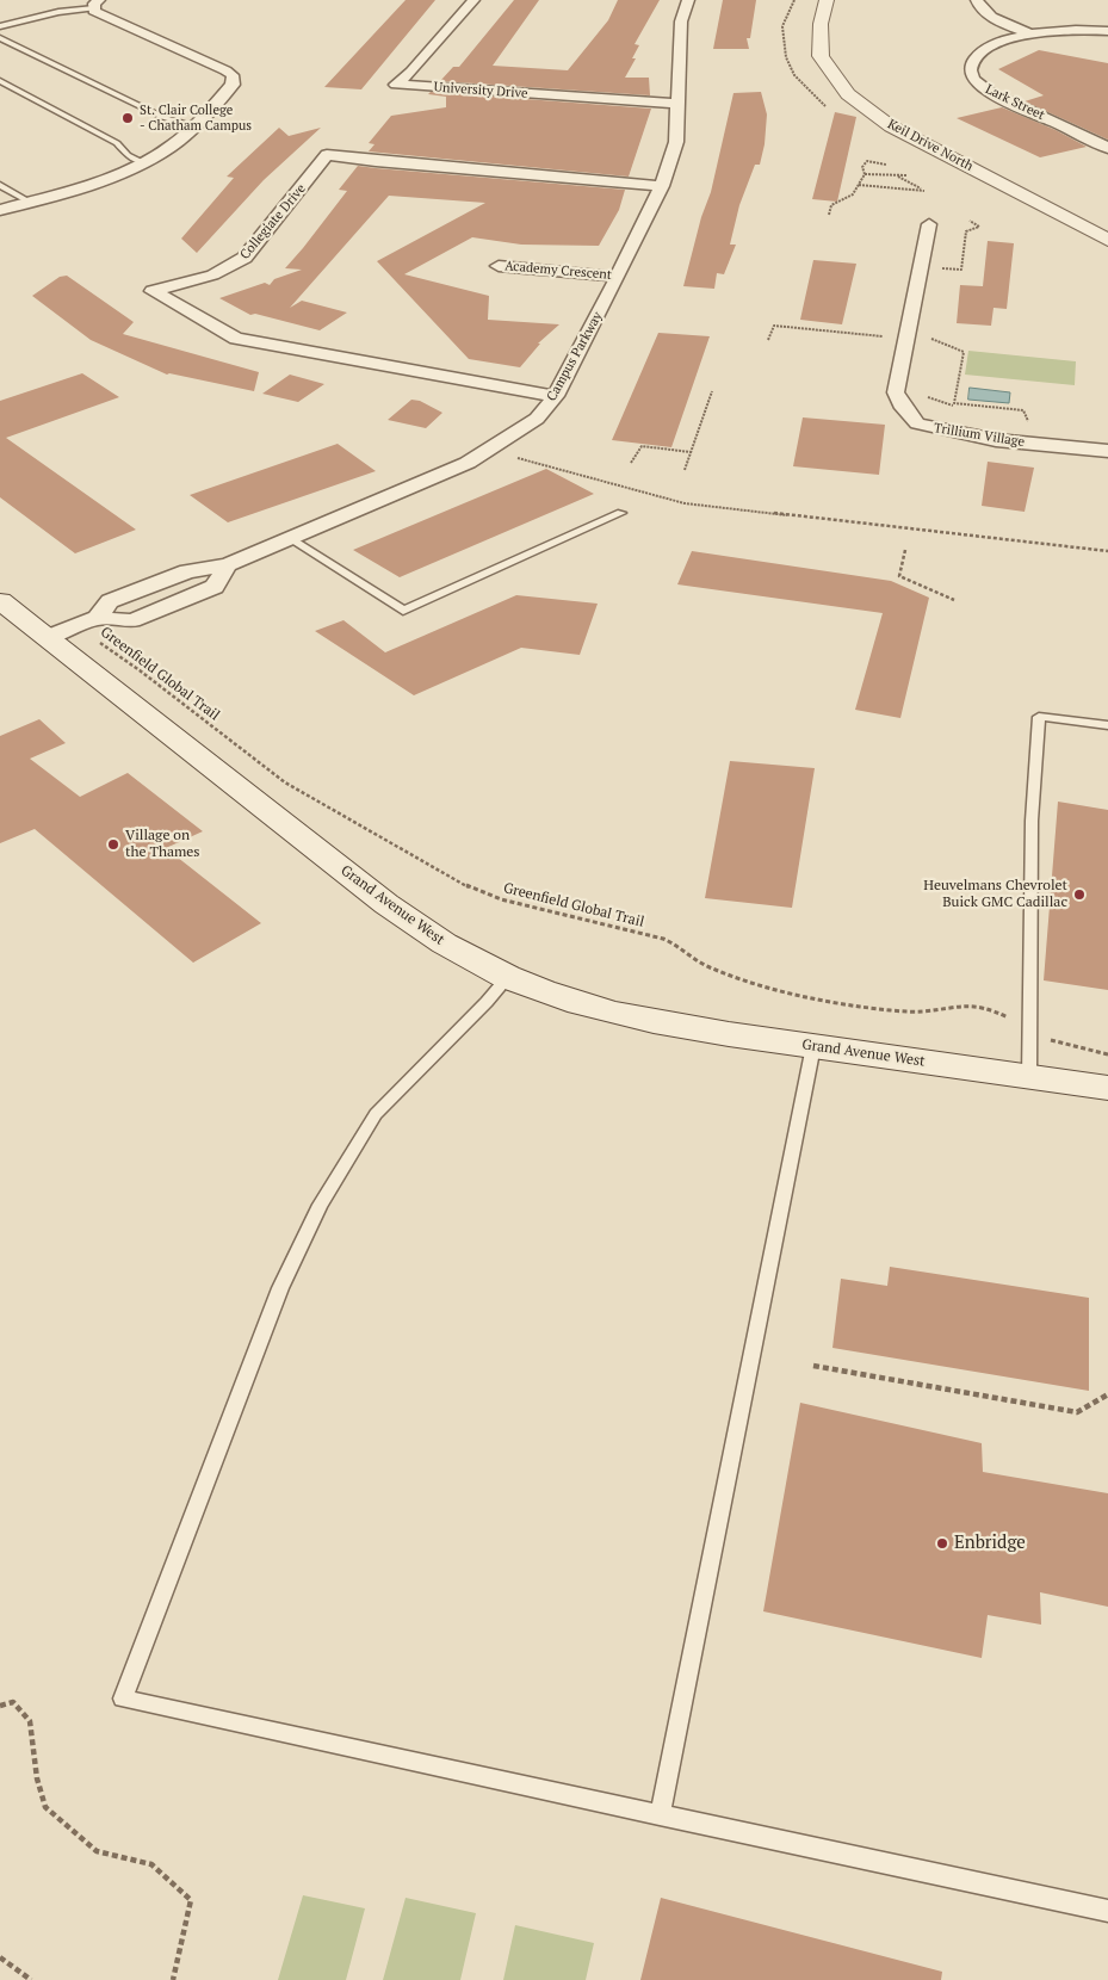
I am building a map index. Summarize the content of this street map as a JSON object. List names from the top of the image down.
{
  "streets": {
    "main road": ["Keil Drive North", "Grand Avenue West"],
    "street": [
      "University Drive",
      "Lark Street",
      "Collegiate Drive",
      "Academy Crescent",
      "Campus Parkway",
      "Trillium Village"
    ],
    "path": ["Greenfield Global Trail"]
  },
  "crossings": [
    ["University Drive", "Campus Parkway"],
    ["Collegiate Drive", "Campus Parkway"],
    ["Academy Crescent", "Campus Parkway"],
    ["Campus Parkway", "Greenfield Global Trail"],
    ["Campus Parkway", "Grand Avenue West"],
    ["Greenfield Global Trail", "Grand Avenue West"]
  ],
  "places": [
    "St. Clair College - Chatham Campus",
    "Village on the Thames",
    "Heuvelmans Chevrolet Buick GMC Cadillac",
    "Enbridge"
  ]
}
